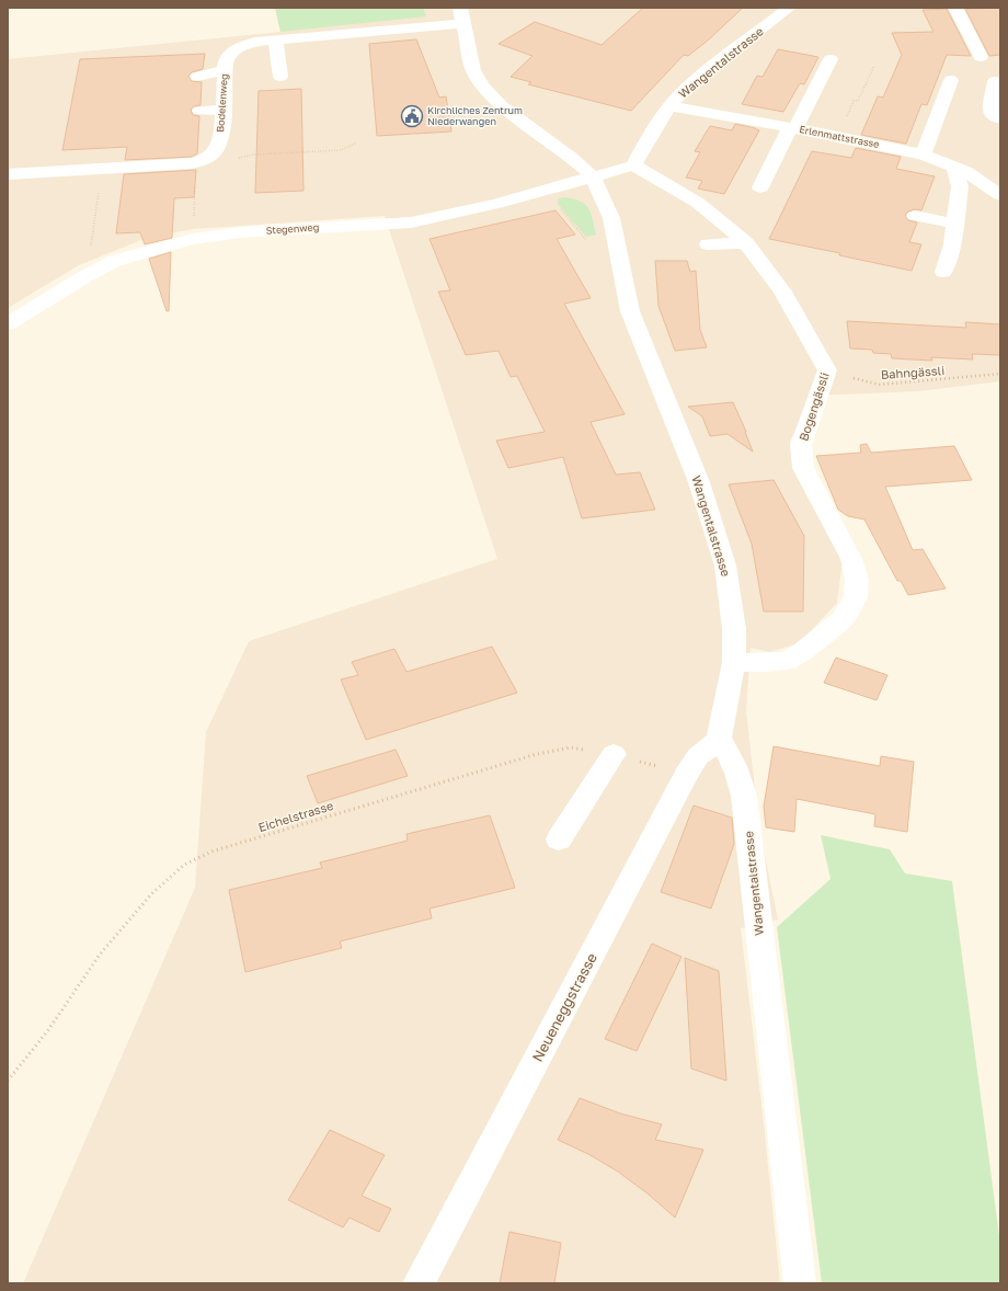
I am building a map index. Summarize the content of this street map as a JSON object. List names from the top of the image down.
{
  "streets": {
    "street": [
      "Wangentalstrasse",
      "Bodelenweg",
      "Erlenmattstrasse",
      "Stegenweg",
      "Bogengässli",
      "Neueneggstrasse"
    ],
    "path": ["Bahngässli", "Eichelstrasse"]
  },
  "crossings": [
    ["Wangentalstrasse", "Erlenmattstrasse"],
    ["Wangentalstrasse", "Stegenweg"],
    ["Wangentalstrasse", "Bogengässli"],
    ["Wangentalstrasse", "Neueneggstrasse"],
    ["Bahngässli", "Bogengässli"],
    ["Eichelstrasse", "Neueneggstrasse"]
  ],
  "places": {
    "public building": ["Kirchliches Zentrum Niederwangen"]
  }
}
